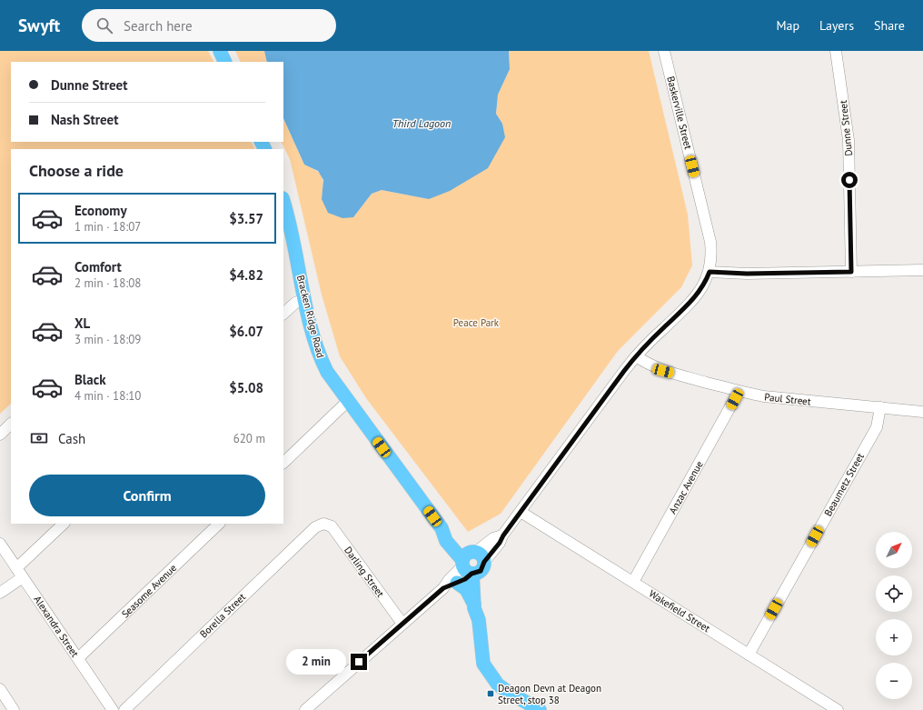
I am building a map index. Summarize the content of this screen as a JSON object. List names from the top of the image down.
{
  "streets": {
    "main road": ["Bracken Ridge Road"],
    "street": [
      "Baskerville Street",
      "Dunne Street",
      "Paul Street",
      "Beaumetz Street",
      "Anzac Avenue",
      "Darling Street",
      "Seasome Avenue",
      "Wakefield Street",
      "Borella Street",
      "Alexandra Street"
    ]
  },
  "crossings": [
    ["Baskerville Street", "Bracken Ridge Road"],
    ["Baskerville Street", "Paul Street"],
    ["Baskerville Street", "Wakefield Street"],
    ["Paul Street", "Beaumetz Street"],
    ["Paul Street", "Anzac Avenue"],
    ["Beaumetz Street", "Wakefield Street"],
    ["Anzac Avenue", "Wakefield Street"],
    ["Darling Street", "Borella Street"],
    ["Seasome Avenue", "Alexandra Street"]
  ],
  "water": ["Third Lagoon"],
  "parks": ["Peace Park"],
  "places": {
    "transit": ["Deagon Devn at Deagon Street, stop 38"]
  },
  "north": "top right",
  "page": {
    "header": "Swyft",
    "search": "Search here",
    "nav": ["Map", "Layers", "Share"],
    "banner": ["Dunne Street", "Nash Street"],
    "heading": "Choose a ride",
    "list": [
      {
        "name": "Economy",
        "note": "1 min · 18:07",
        "value": "$3.57"
      },
      {
        "name": "Comfort",
        "note": "2 min · 18:08",
        "value": "$4.82"
      },
      {
        "name": "XL",
        "note": "3 min · 18:09",
        "value": "$6.07"
      },
      {
        "name": "Black",
        "note": "4 min · 18:10",
        "value": "$5.08"
      }
    ],
    "pay": ["Cash", "620 m"],
    "buttons": "Confirm",
    "map_buttons": ["+", "−"],
    "bubble": "2 min"
  }
}
